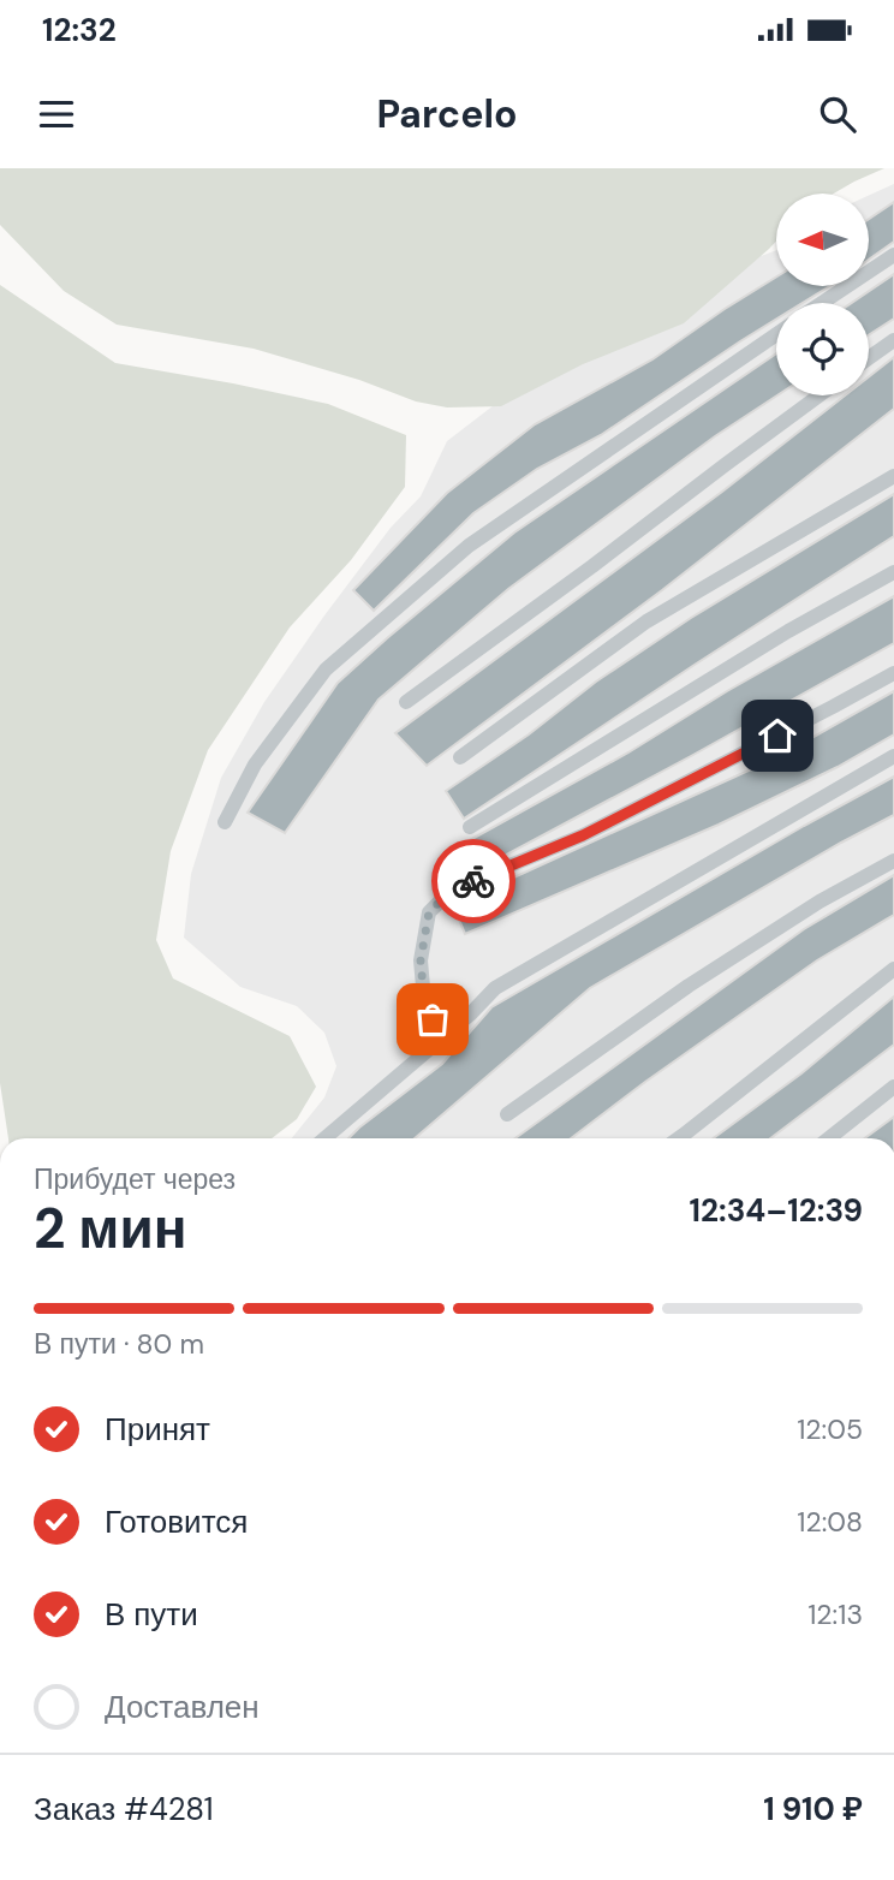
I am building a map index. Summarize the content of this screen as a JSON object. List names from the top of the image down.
{
  "north": "left",
  "page": {
    "status": "12:32",
    "header": "Parcelo",
    "heading": ["2 мин", "Прибудет через", "12:34–12:39"],
    "panel": ["Заказ #4281", "1 910 ₽"],
    "bar": "В пути · 80 m",
    "list": [
      ["Принят", "12:05"],
      ["Готовится", "12:08"],
      ["В пути", "12:13"],
      "Доставлен"
    ]
  }
}
